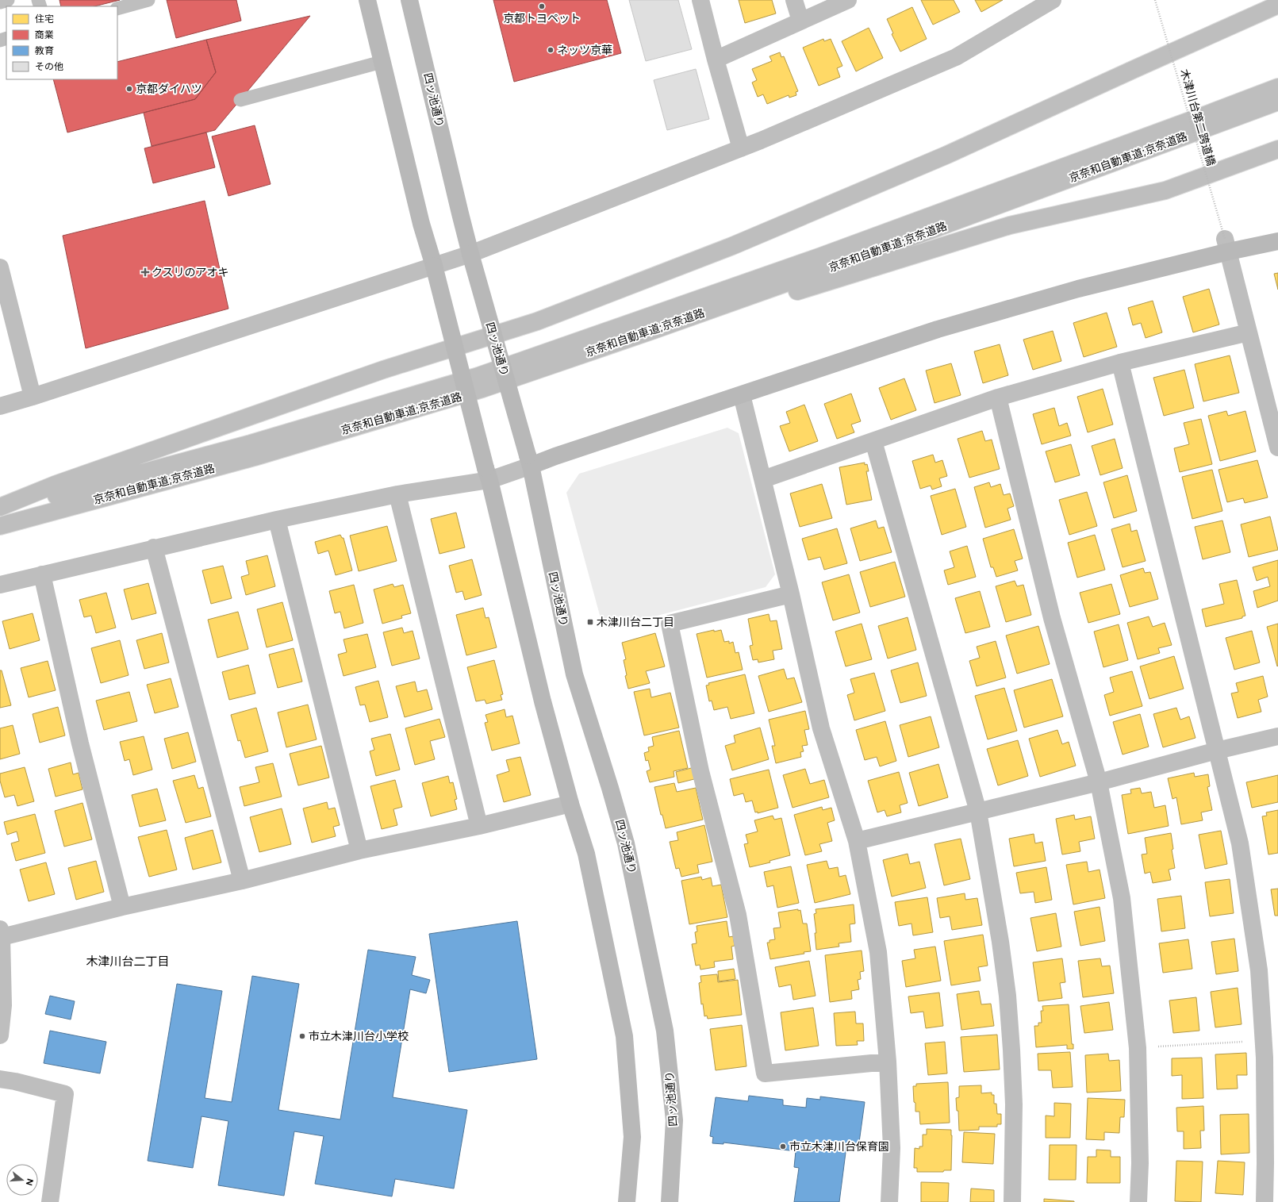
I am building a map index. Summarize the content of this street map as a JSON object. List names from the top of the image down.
{
  "streets": {
    "main road": ["四ッ池通り", "京奈和自動車道;京奈道路"],
    "path": ["木津川台第二跨道橋"]
  },
  "districts": ["木津川台二丁目"],
  "places": {
    "other": [
      "京都トヨペット",
      "ネッツ京華",
      "京都ダイハツ",
      "市立木津川台小学校",
      "市立木津川台保育園"
    ],
    "health": ["クスリのアオキ"],
    "transit": ["木津川台二丁目"]
  },
  "legend": [
    "住宅",
    "商業",
    "教育",
    "その他"
  ],
  "north": "right"
}
